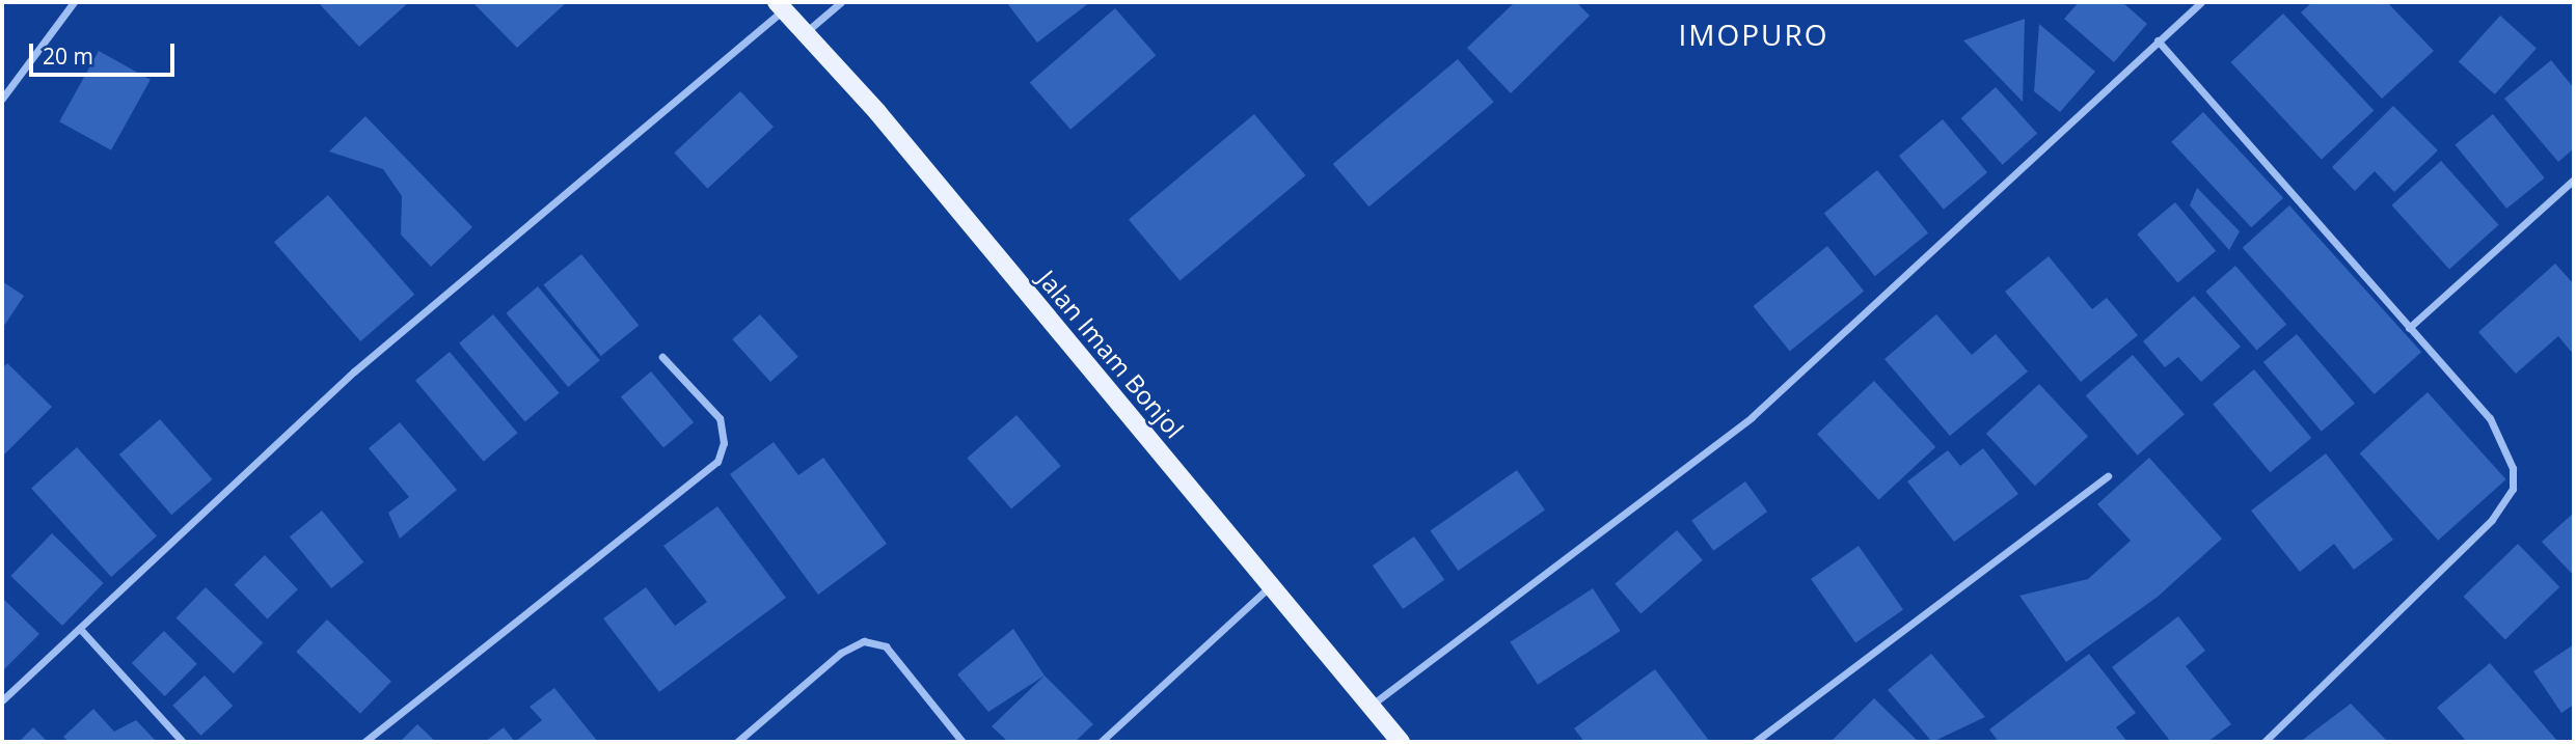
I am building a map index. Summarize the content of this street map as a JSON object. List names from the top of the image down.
{
  "streets": {
    "main road": ["Jalan Imam Bonjol"]
  },
  "districts": ["IMOPURO"],
  "scale_bar": "20 m"
}
